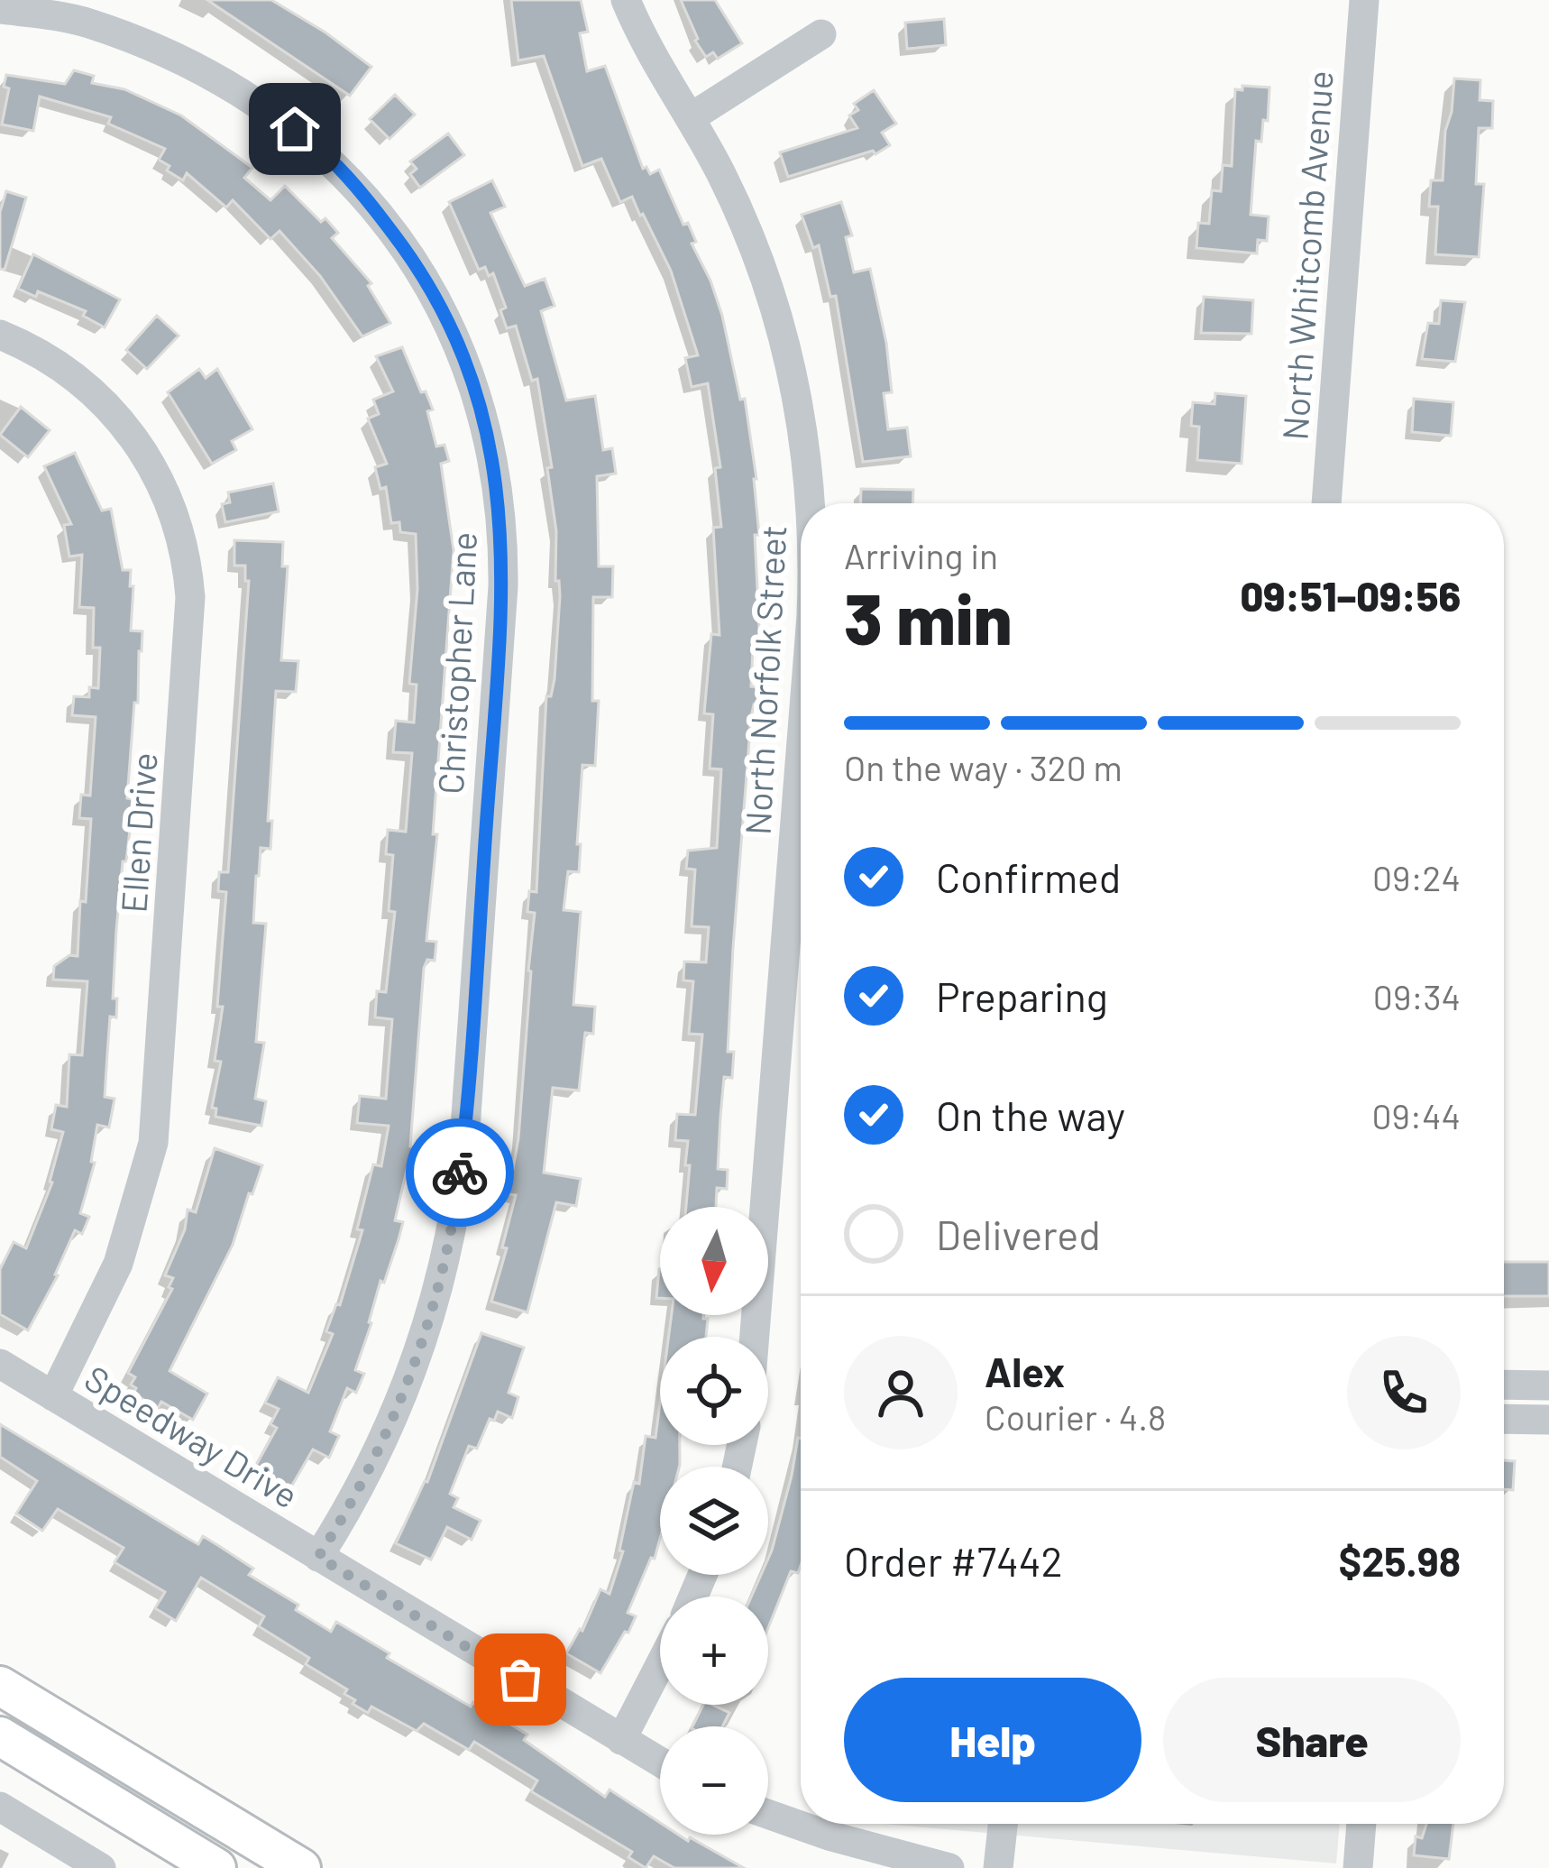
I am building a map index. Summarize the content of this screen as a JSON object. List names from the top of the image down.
{
  "streets": {
    "street": [
      "North Whitcomb Avenue",
      "Christopher Lane",
      "North Norfolk Street",
      "Ellen Drive",
      "Speedway Drive"
    ]
  },
  "crossings": [
    ["Christopher Lane", "Speedway Drive"],
    ["Ellen Drive", "Speedway Drive"]
  ],
  "north": "bottom",
  "page": {
    "heading": ["3 min", "Arriving in", "09:51–09:56"],
    "panel": [
      "Alex",
      "Courier · 4.8",
      "Order #7442",
      "$25.98"
    ],
    "bar": "On the way · 320 m",
    "list": [
      ["Confirmed", "09:24"],
      ["Preparing", "09:34"],
      ["On the way", "09:44"],
      "Delivered"
    ],
    "map_buttons": ["+", "−"],
    "buttons": ["Help", "Share"]
  }
}
